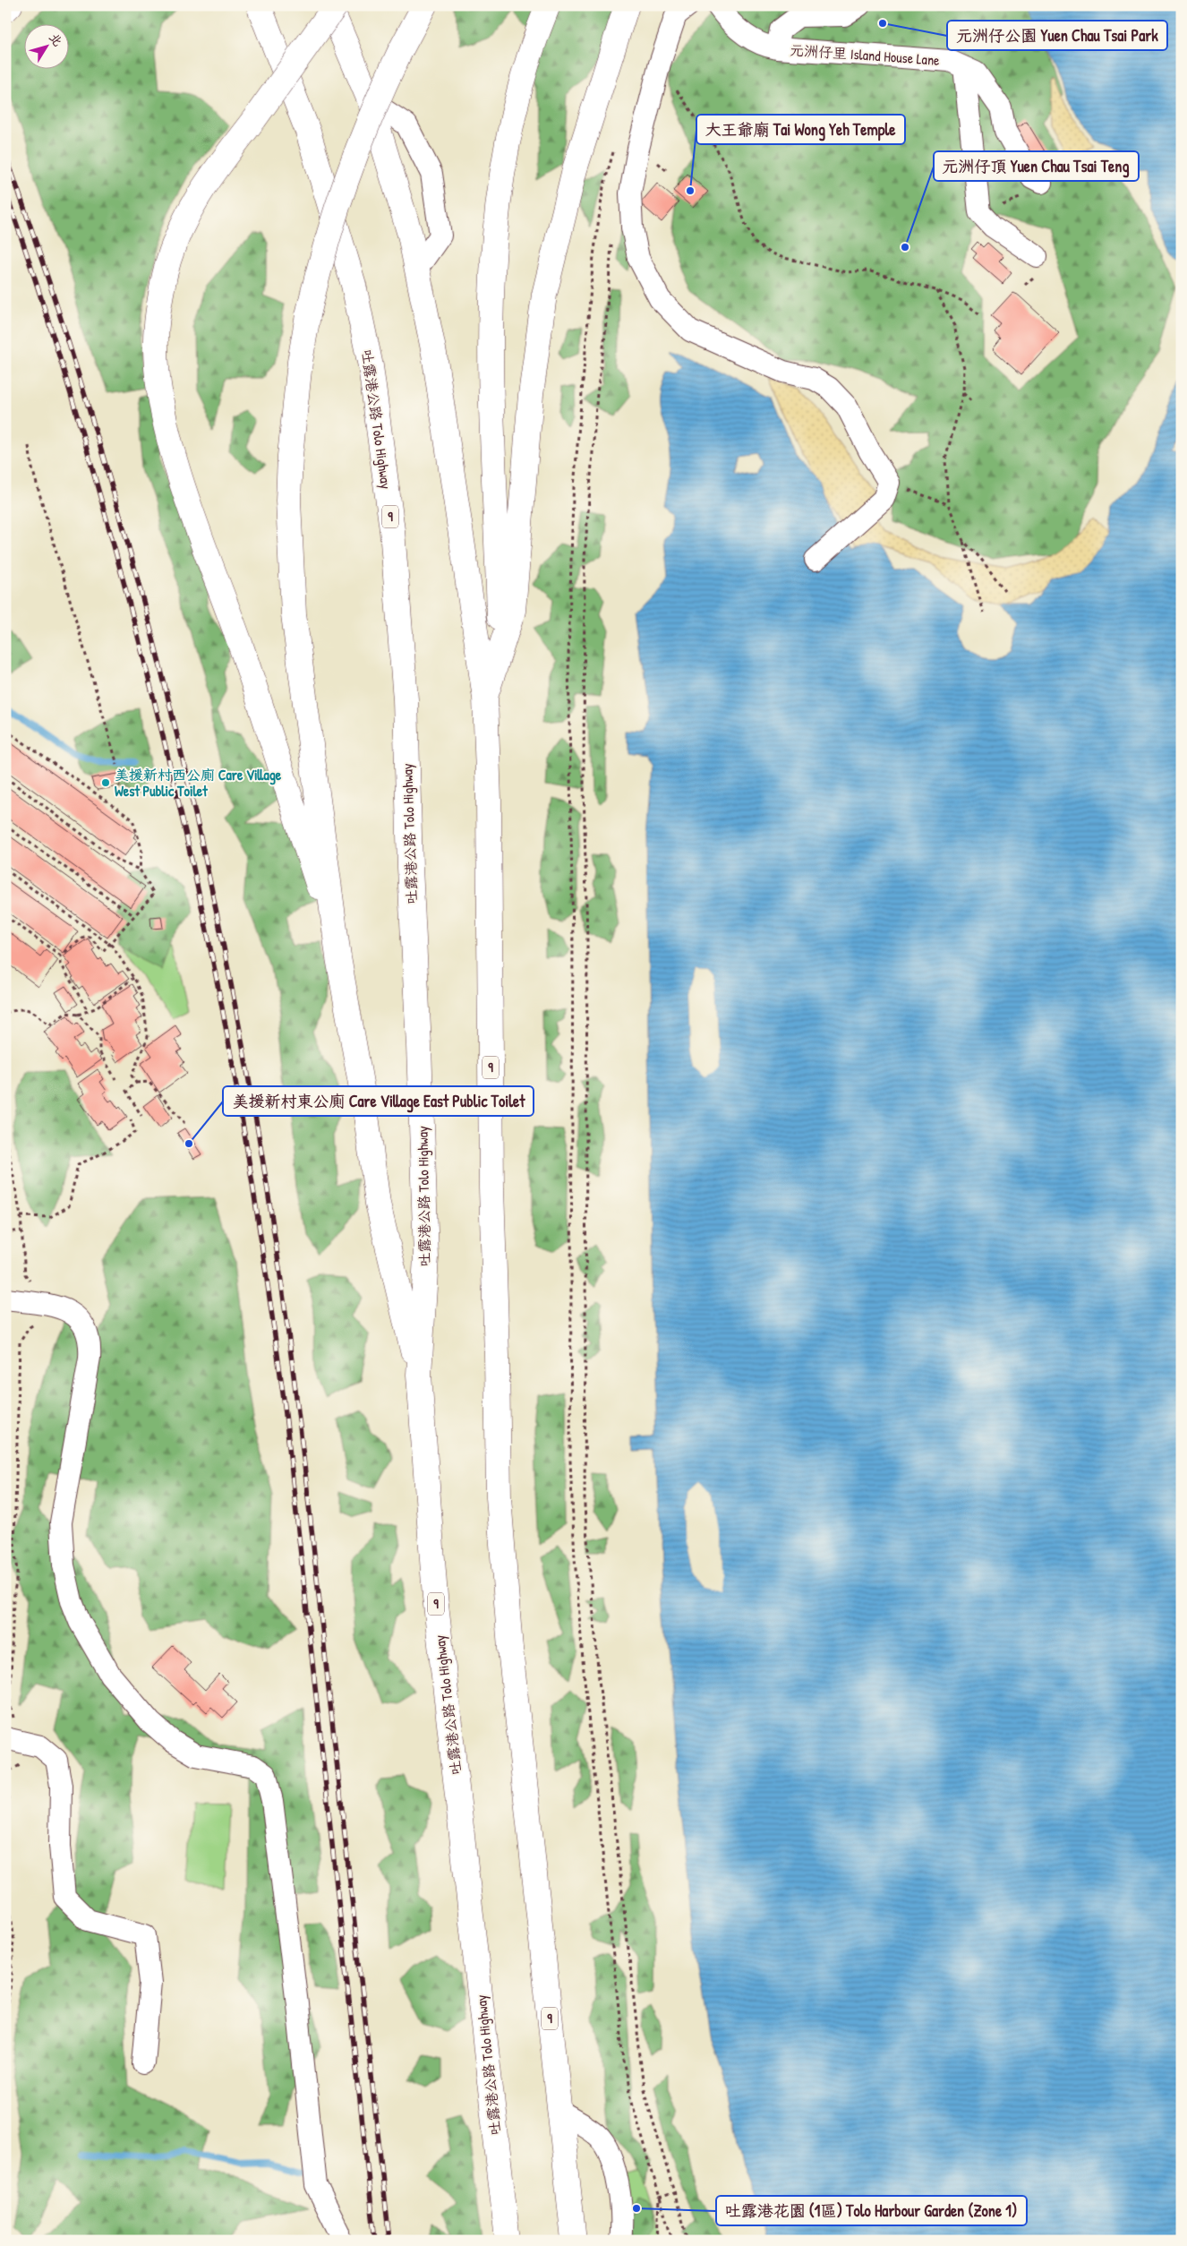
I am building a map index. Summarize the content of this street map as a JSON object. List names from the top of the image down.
{
  "streets": {
    "highway": ["吐露港公路 Tolo Highway", "9"],
    "street": ["元洲仔里 Island House Lane"]
  },
  "places": [
    "元洲仔公園 Yuen Chau Tsai Park",
    "大王爺廟 Tai Wong Yeh Temple",
    "元洲仔頂 Yuen Chau Tsai Teng",
    "美援新村西公廁 Care Village West Public Toilet",
    "美援新村東公廁 Care Village East Public Toilet",
    "吐露港花園 (1區) Tolo Harbour Garden (Zone 1)"
  ],
  "north": "top right"
}
